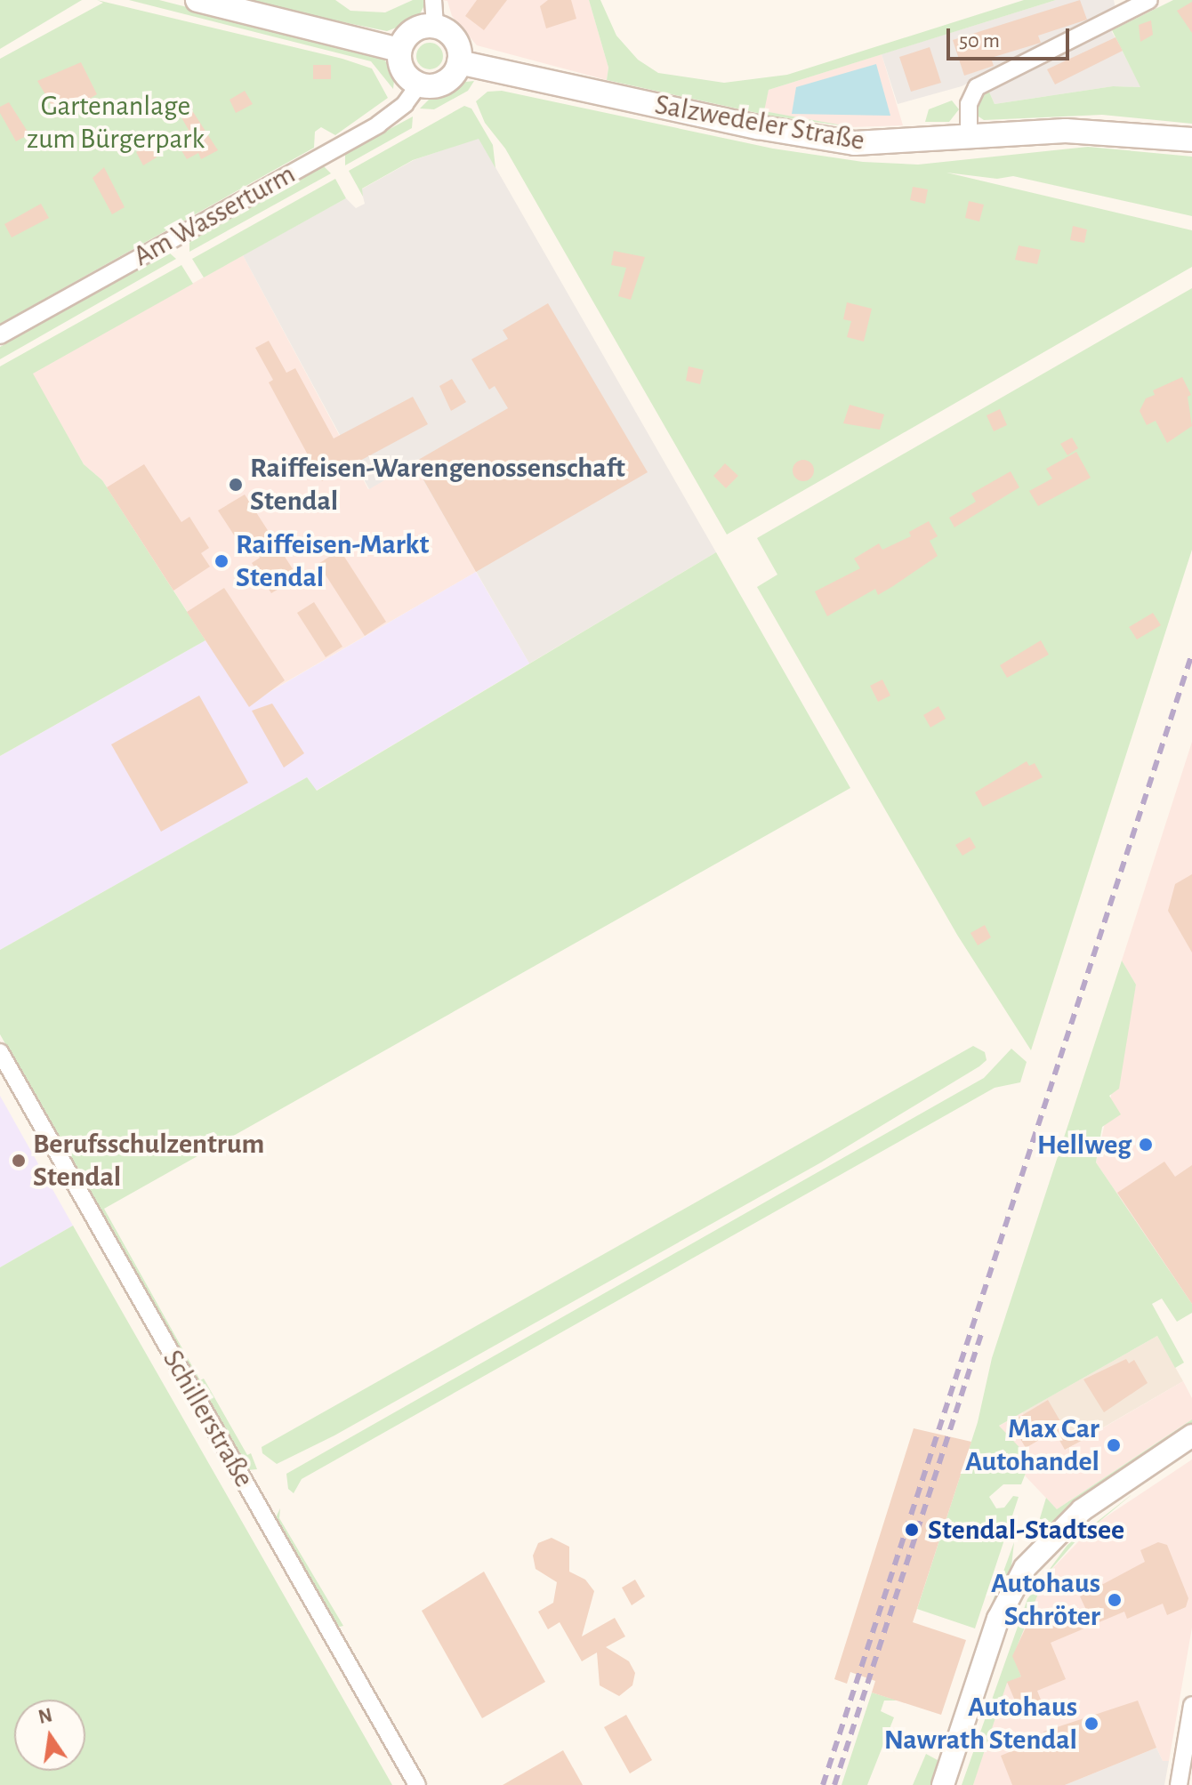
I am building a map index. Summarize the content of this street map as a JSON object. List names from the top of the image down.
{
  "streets": {
    "main road": ["Salzwedeler Straße"],
    "street": ["Am Wasserturm", "Schillerstraße"]
  },
  "crossings": [
    ["Salzwedeler Straße", "Am Wasserturm"]
  ],
  "parks": ["Gartenanlage zum Bürgerpark"],
  "places": [
    "Raiffeisen-Warengenossenschaft Stendal",
    "Raiffeisen-Markt Stendal",
    "Hellweg",
    "Berufsschulzentrum Stendal",
    "Max Car Autohandel",
    "Stendal-Stadtsee",
    "Autohaus Schröter",
    "Autohaus Nawrath Stendal"
  ],
  "scale_bar": "50 m",
  "north": "top"
}
